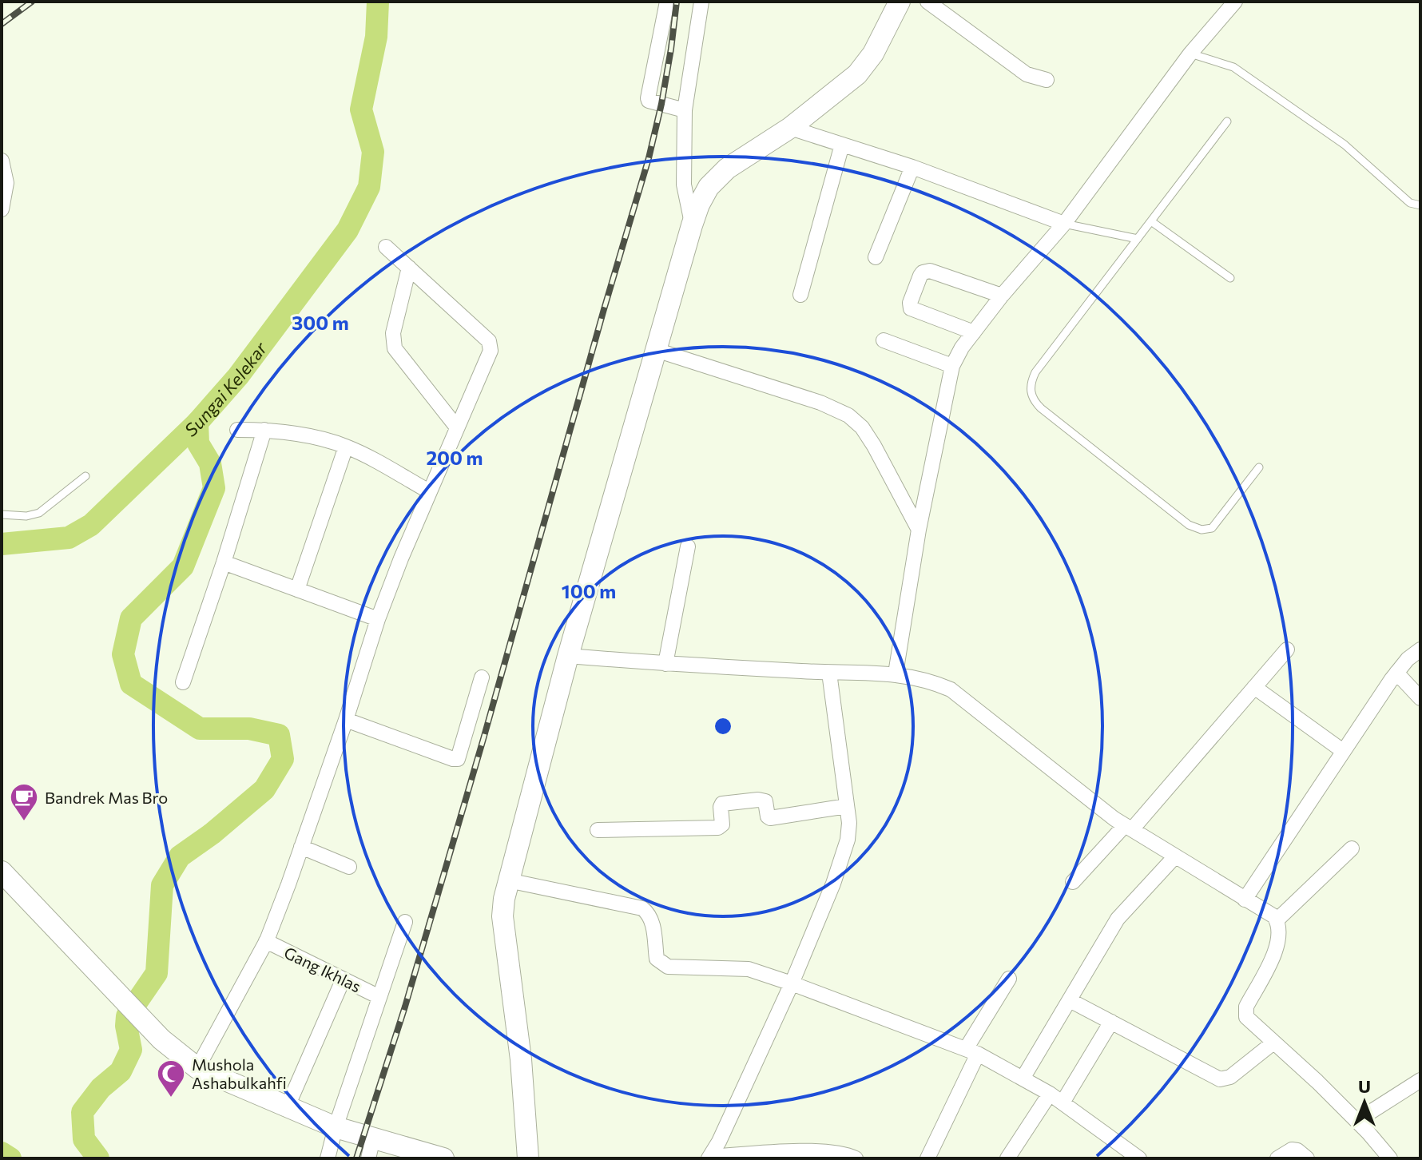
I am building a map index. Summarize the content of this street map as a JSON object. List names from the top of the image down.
{
  "streets": {
    "street": ["Gang Ikhlas"]
  },
  "water": ["Sungai Kelekar"],
  "places": {
    "cafe": ["Bandrek Mas Bro"],
    "mosque": ["Mushola Ashabulkahfi"]
  },
  "north": "top",
  "rings": ["300 m", "200 m", "100 m"]
}
